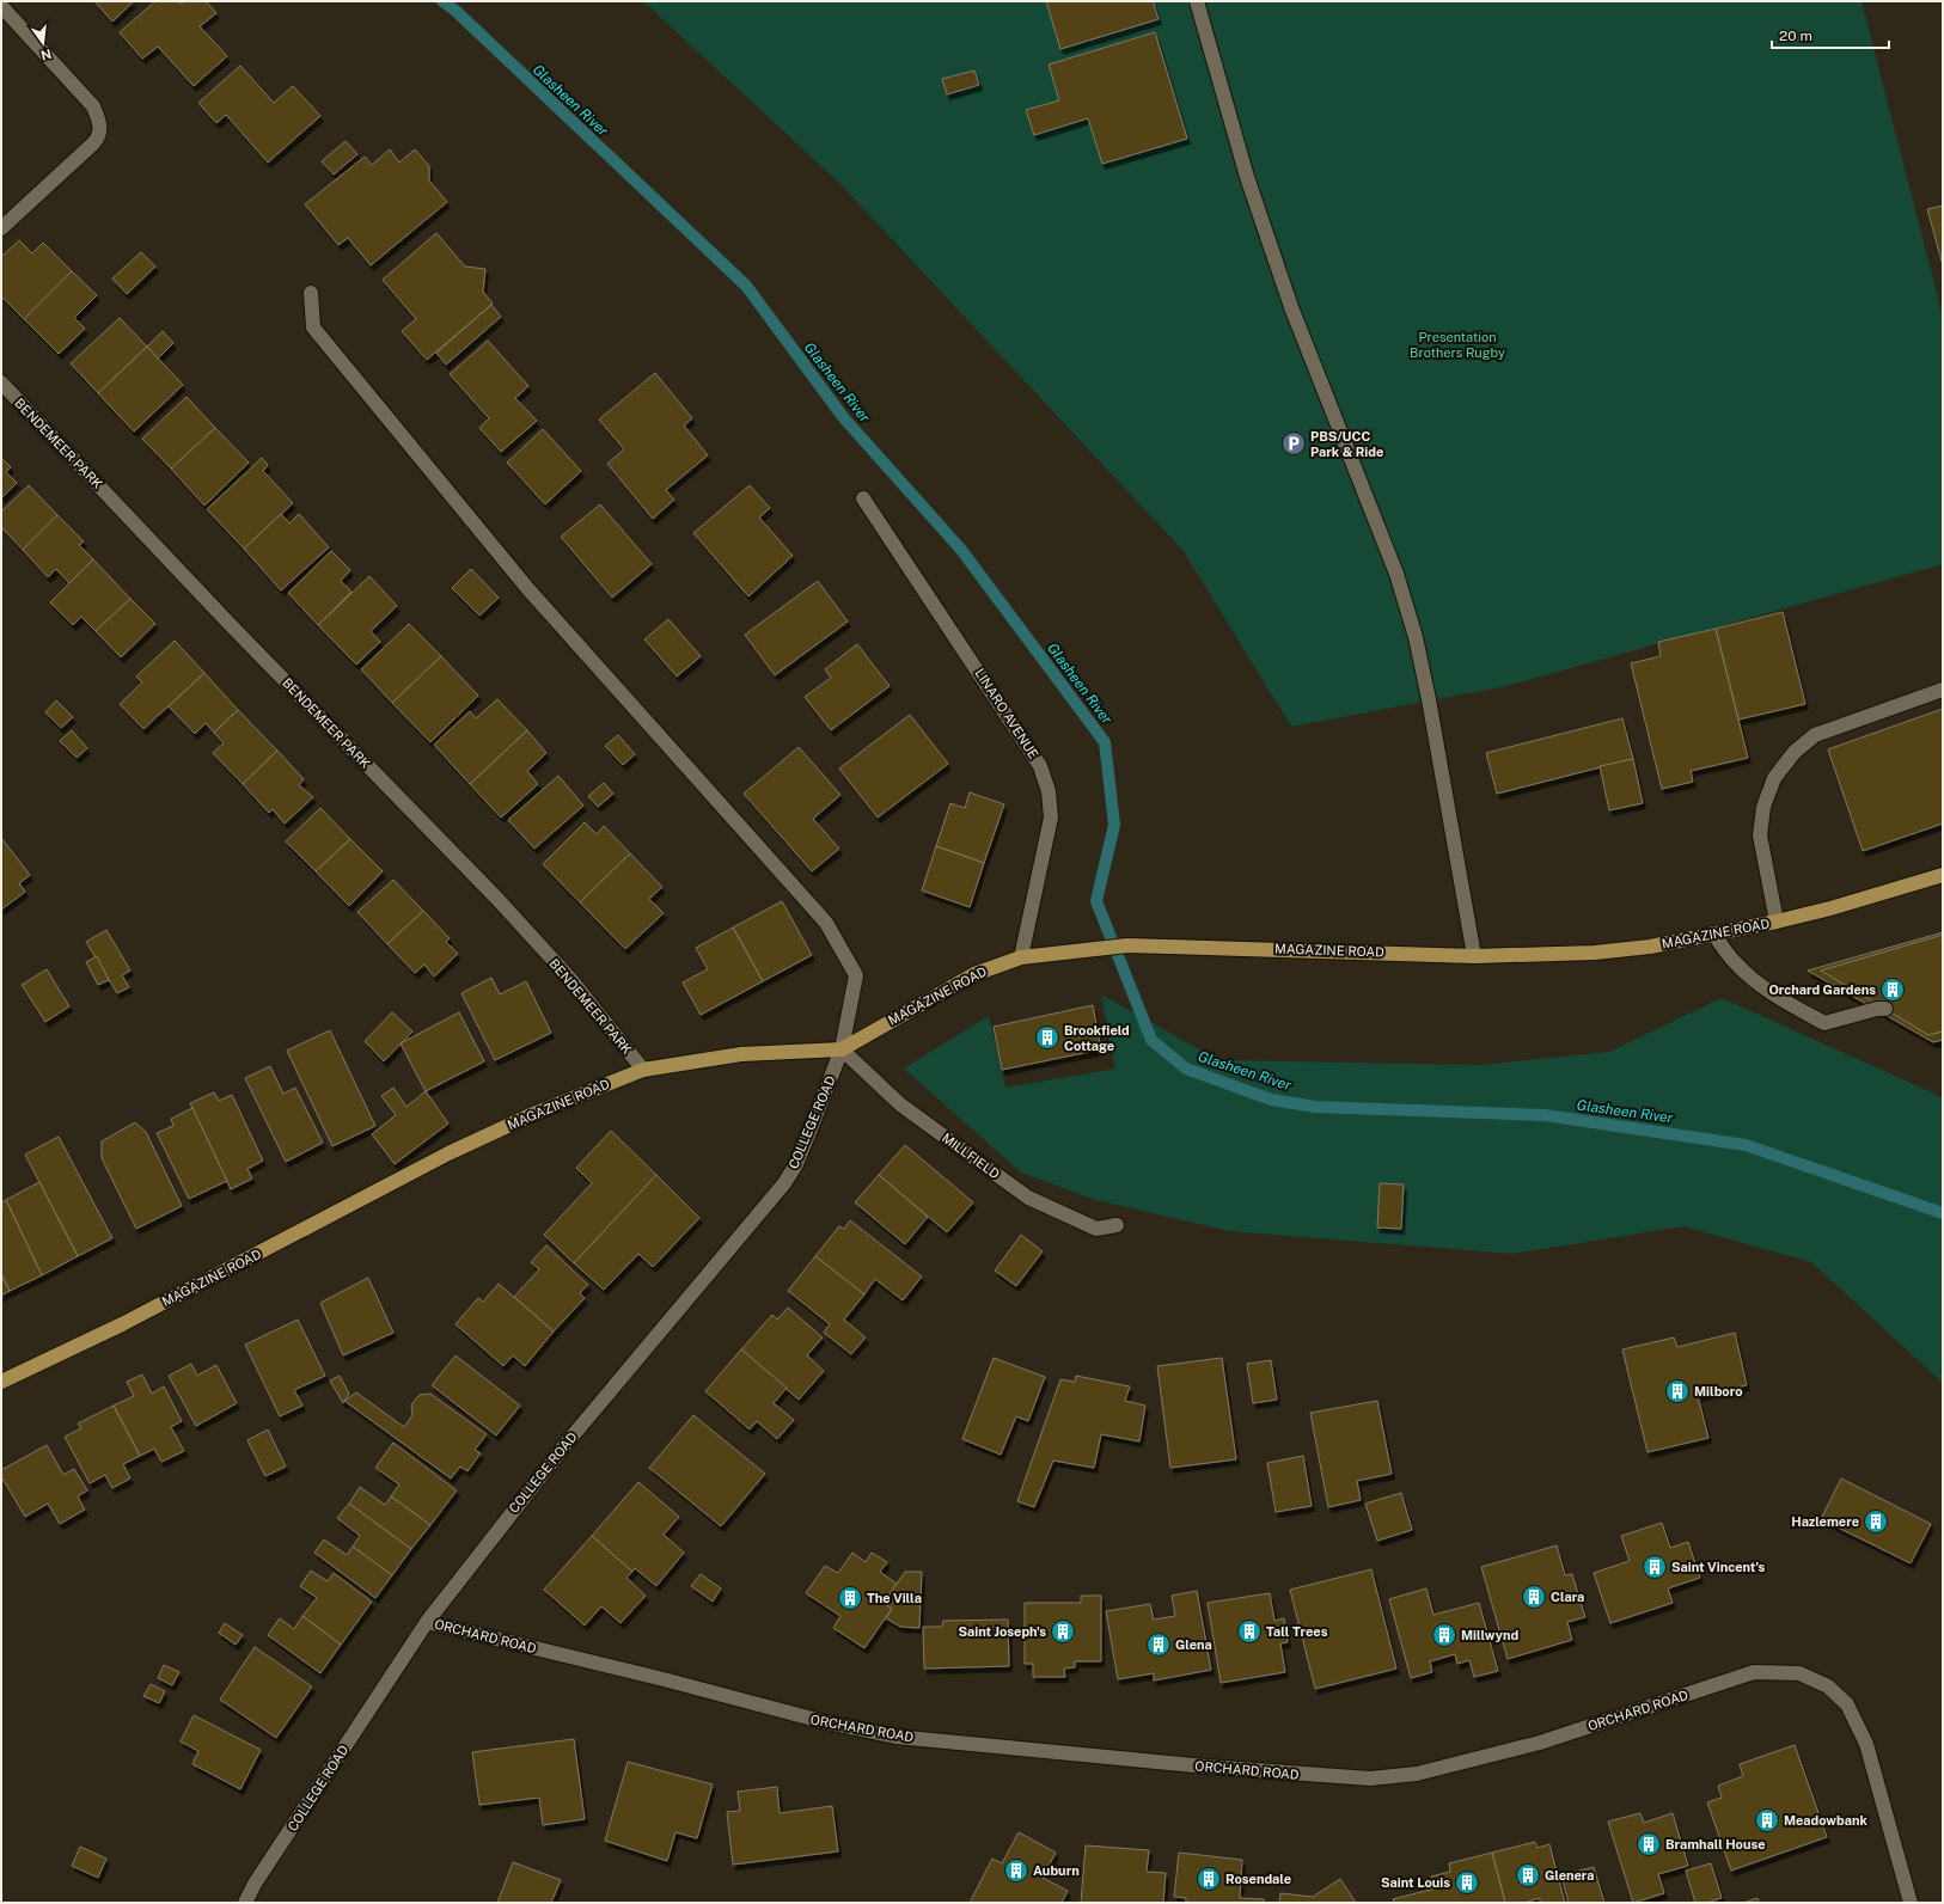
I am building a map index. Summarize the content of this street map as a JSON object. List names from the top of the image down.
{
  "streets": {
    "main road": ["MAGAZINE ROAD"],
    "street": [
      "BENDEMEER PARK",
      "LINARO AVENUE",
      "COLLEGE ROAD",
      "MILLFIELD",
      "ORCHARD ROAD"
    ]
  },
  "crossings": [
    ["BENDEMEER PARK", "MAGAZINE ROAD"],
    ["LINARO AVENUE", "MAGAZINE ROAD"],
    ["MAGAZINE ROAD", "COLLEGE ROAD"],
    ["MAGAZINE ROAD", "MILLFIELD"],
    ["COLLEGE ROAD", "MILLFIELD"],
    ["COLLEGE ROAD", "ORCHARD ROAD"]
  ],
  "water": ["Glasheen River"],
  "parks": ["Presentation Brothers Rugby"],
  "places": {
    "parking": ["PBS/UCC Park & Ride"],
    "building": [
      "Orchard Gardens",
      "Brookfield Cottage",
      "Milboro",
      "Hazlemere",
      "Saint Vincent's",
      "Clara",
      "The Villa",
      "Saint Joseph's",
      "Tall Trees",
      "Millwynd",
      "Glena",
      "Meadowbank",
      "Bramhall House",
      "Auburn",
      "Glenera",
      "Rosendale",
      "Saint Louis"
    ]
  },
  "scale_bar": "20 m",
  "north": "bottom"
}
